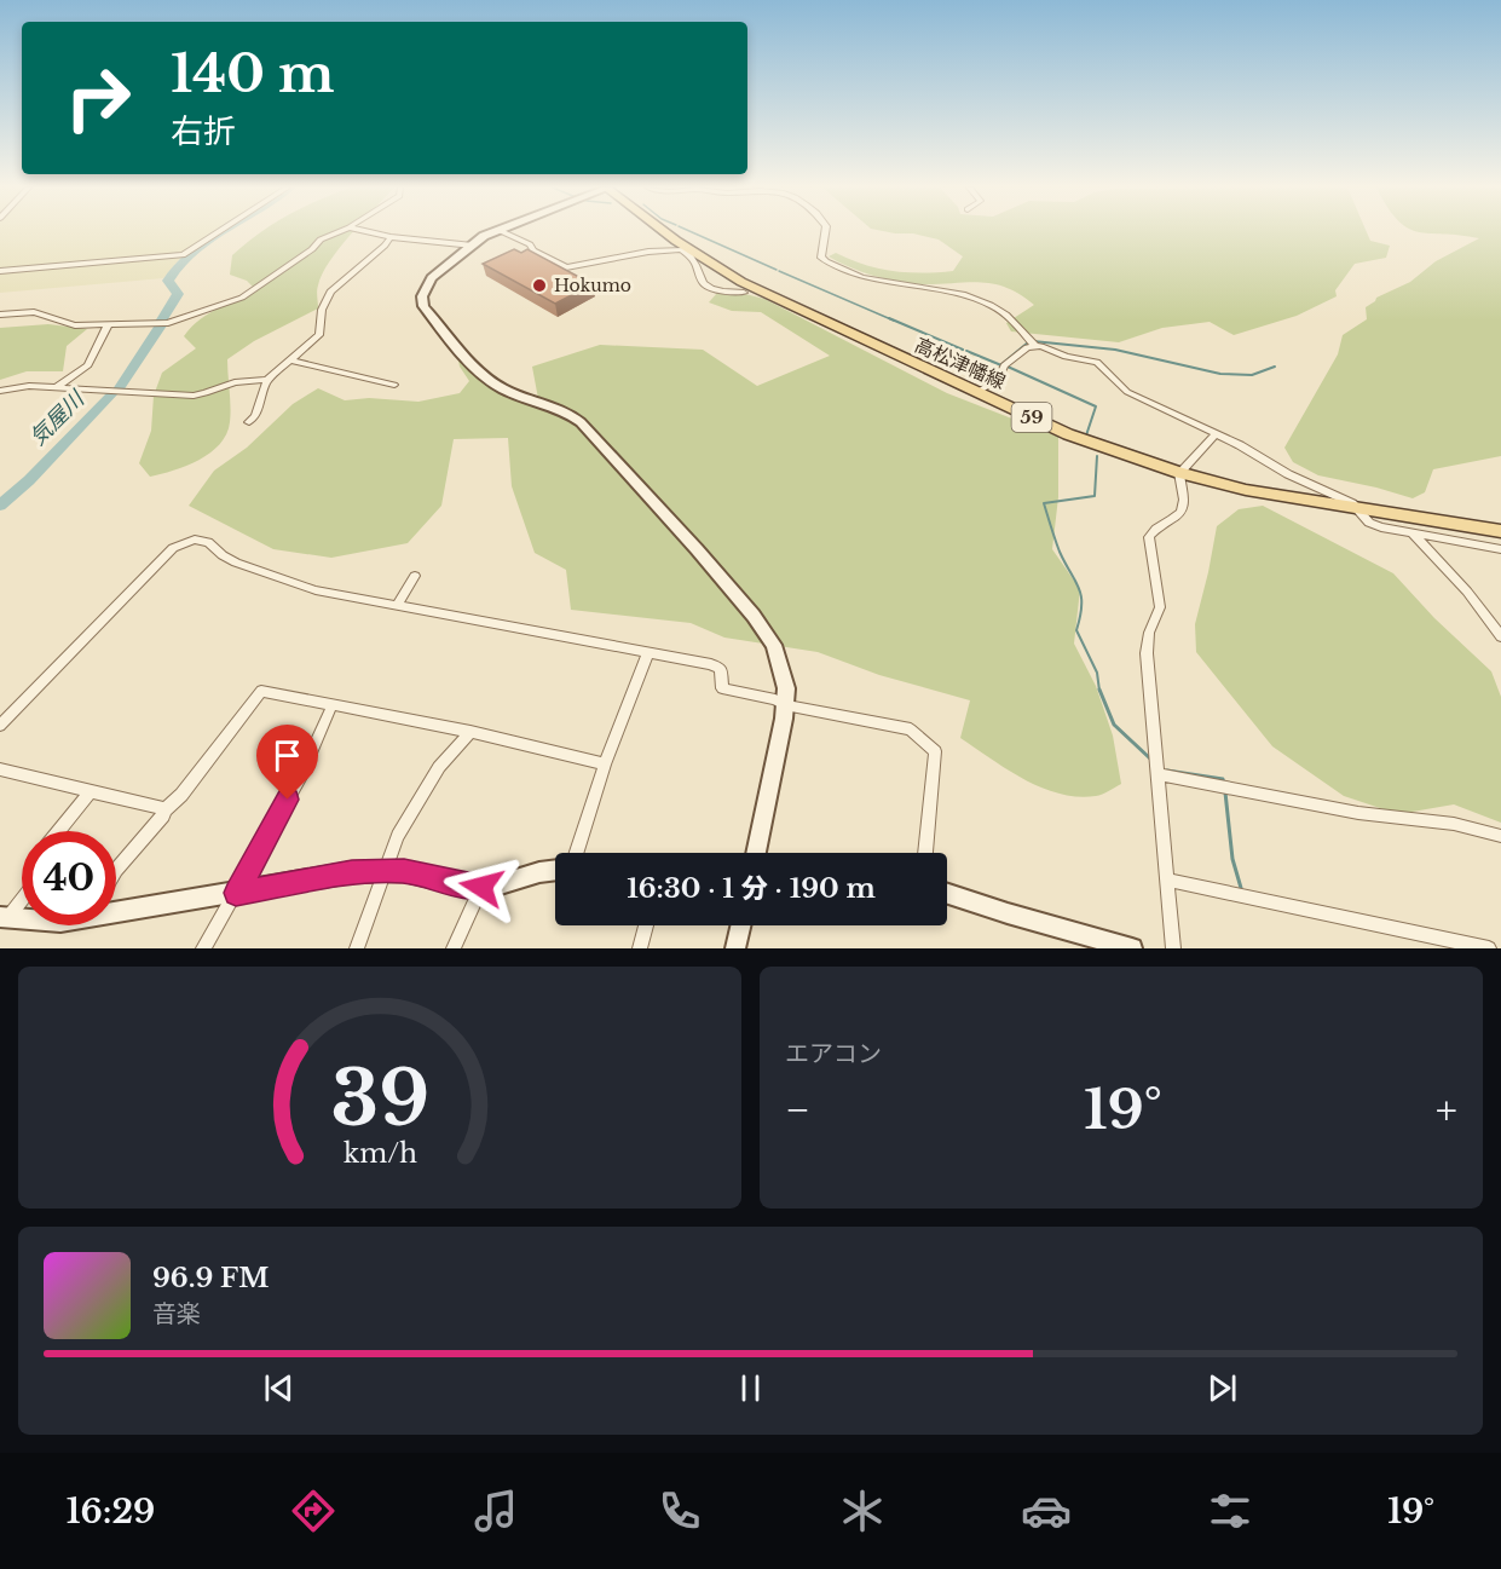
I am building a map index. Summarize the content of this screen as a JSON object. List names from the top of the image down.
{
  "streets": {
    "main road": ["高松津幡線", "59"]
  },
  "water": ["気屋川"],
  "places": ["Hokumo"],
  "page": {
    "turn": ["140 m", "右折"],
    "limit": "40",
    "trip": "16:30 · 1 分 · 190 m",
    "tile": "エアコン",
    "heat": ["−", "19°", "+"],
    "song": ["96.9 FM", "音楽"],
    "tabs": ["16:29", "19°"],
    "gauge": ["39", "km/h"]
  }
}
